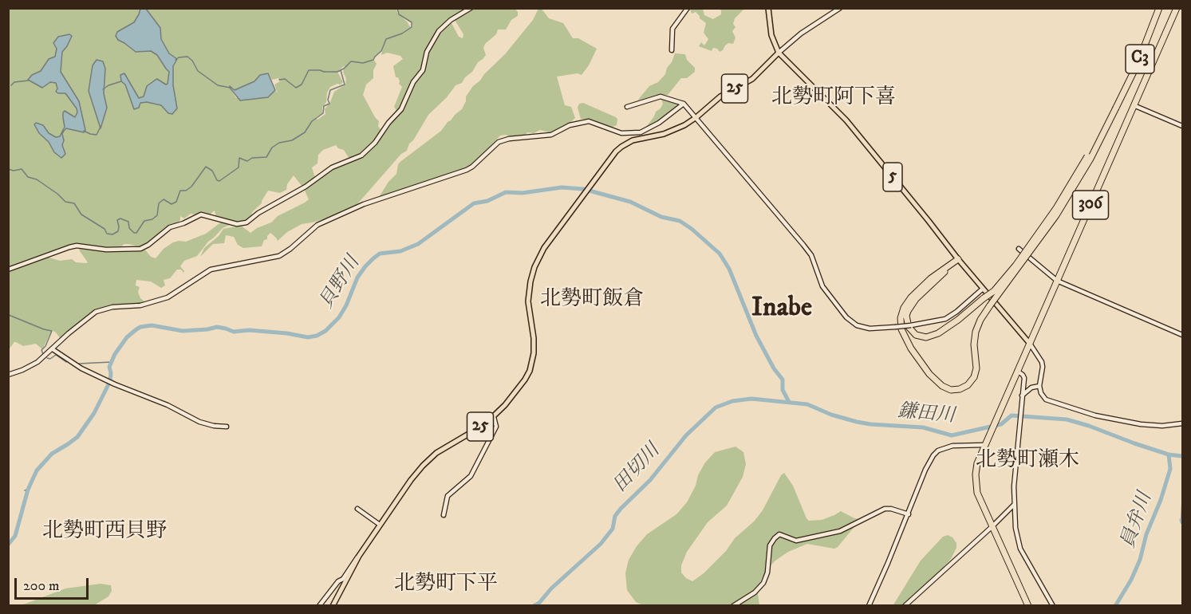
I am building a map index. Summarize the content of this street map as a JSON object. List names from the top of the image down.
{
  "streets": {
    "highway": ["C3", "306"],
    "main road": ["25", "5"]
  },
  "crossings": [
    ["C3", "5"],
    ["25", "5"],
    ["5", "306"]
  ],
  "districts": [
    "北勢町阿下喜",
    "北勢町飯倉",
    "Inabe",
    "北勢町瀬木",
    "北勢町西貝野",
    "北勢町下平"
  ],
  "water": [
    "貝野川",
    "鎌田川",
    "田切川",
    "員弁川"
  ],
  "scale_bar": "200 m"
}
